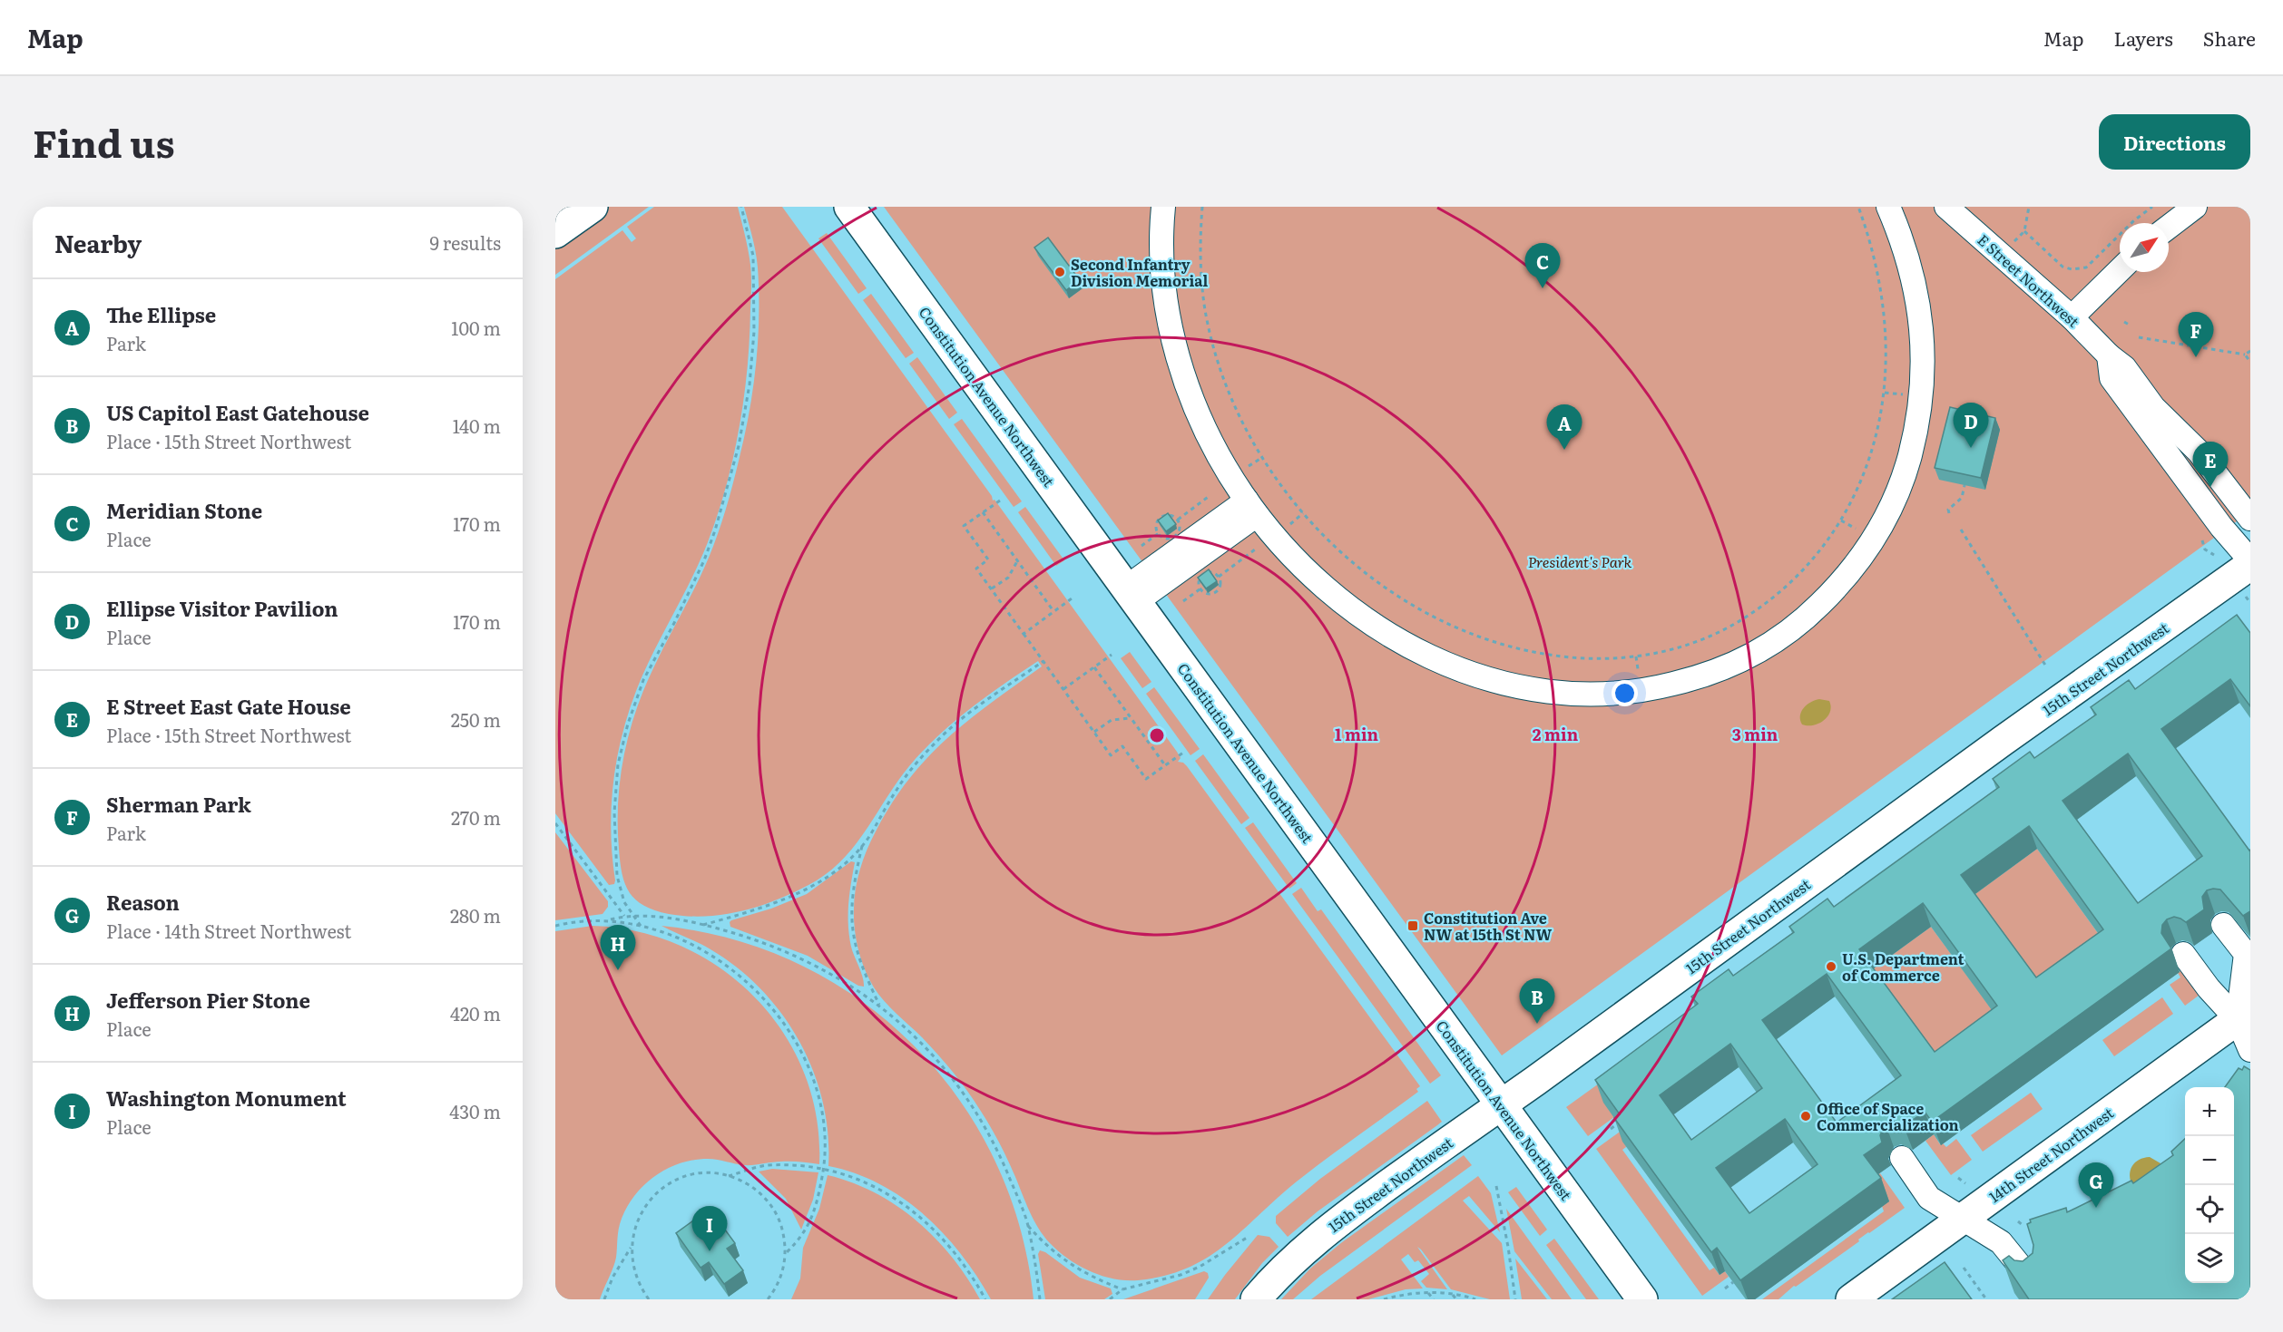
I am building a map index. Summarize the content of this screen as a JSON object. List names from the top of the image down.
{
  "streets": {
    "main road": ["Constitution Avenue Northwest", "15th Street Northwest", "14th Street Northwest"],
    "lane": ["E Street Northwest"]
  },
  "crossings": [
    ["Constitution Avenue Northwest", "15th Street Northwest"]
  ],
  "parks": ["President's Park"],
  "places": {
    "other": ["Second Infantry Division Memorial", "U.S. Department of Commerce", "Office of Space Commercialization"],
    "transit": ["Constitution Ave NW at 15th St NW"]
  },
  "north": "top right",
  "page": {
    "header": "Map",
    "nav": ["Map", "Layers", "Share"],
    "title": "Find us",
    "buttons": "Directions",
    "heading": ["Nearby", "9 results"],
    "pins": [
      "C",
      "F",
      "D",
      "A",
      "E",
      "H",
      "B",
      "G",
      "I"
    ],
    "list": [
      {
        "mark": "A",
        "name": "The Ellipse",
        "note": "Park",
        "value": "100 m"
      },
      {
        "mark": "B",
        "name": "US Capitol East Gatehouse",
        "note": "Place · 15th Street Northwest",
        "value": "140 m"
      },
      {
        "mark": "C",
        "name": "Meridian Stone",
        "note": "Place",
        "value": "170 m"
      },
      {
        "mark": "D",
        "name": "Ellipse Visitor Pavilion",
        "note": "Place",
        "value": "170 m"
      },
      {
        "mark": "E",
        "name": "E Street East Gate House",
        "note": "Place · 15th Street Northwest",
        "value": "250 m"
      },
      {
        "mark": "F",
        "name": "Sherman Park",
        "note": "Park",
        "value": "270 m"
      },
      {
        "mark": "G",
        "name": "Reason",
        "note": "Place · 14th Street Northwest",
        "value": "280 m"
      },
      {
        "mark": "H",
        "name": "Jefferson Pier Stone",
        "note": "Place",
        "value": "420 m"
      },
      {
        "mark": "I",
        "name": "Washington Monument",
        "note": "Place",
        "value": "430 m"
      }
    ],
    "map_buttons": ["+", "−"]
  },
  "rings": ["1 min", "2 min", "3 min"]
}
